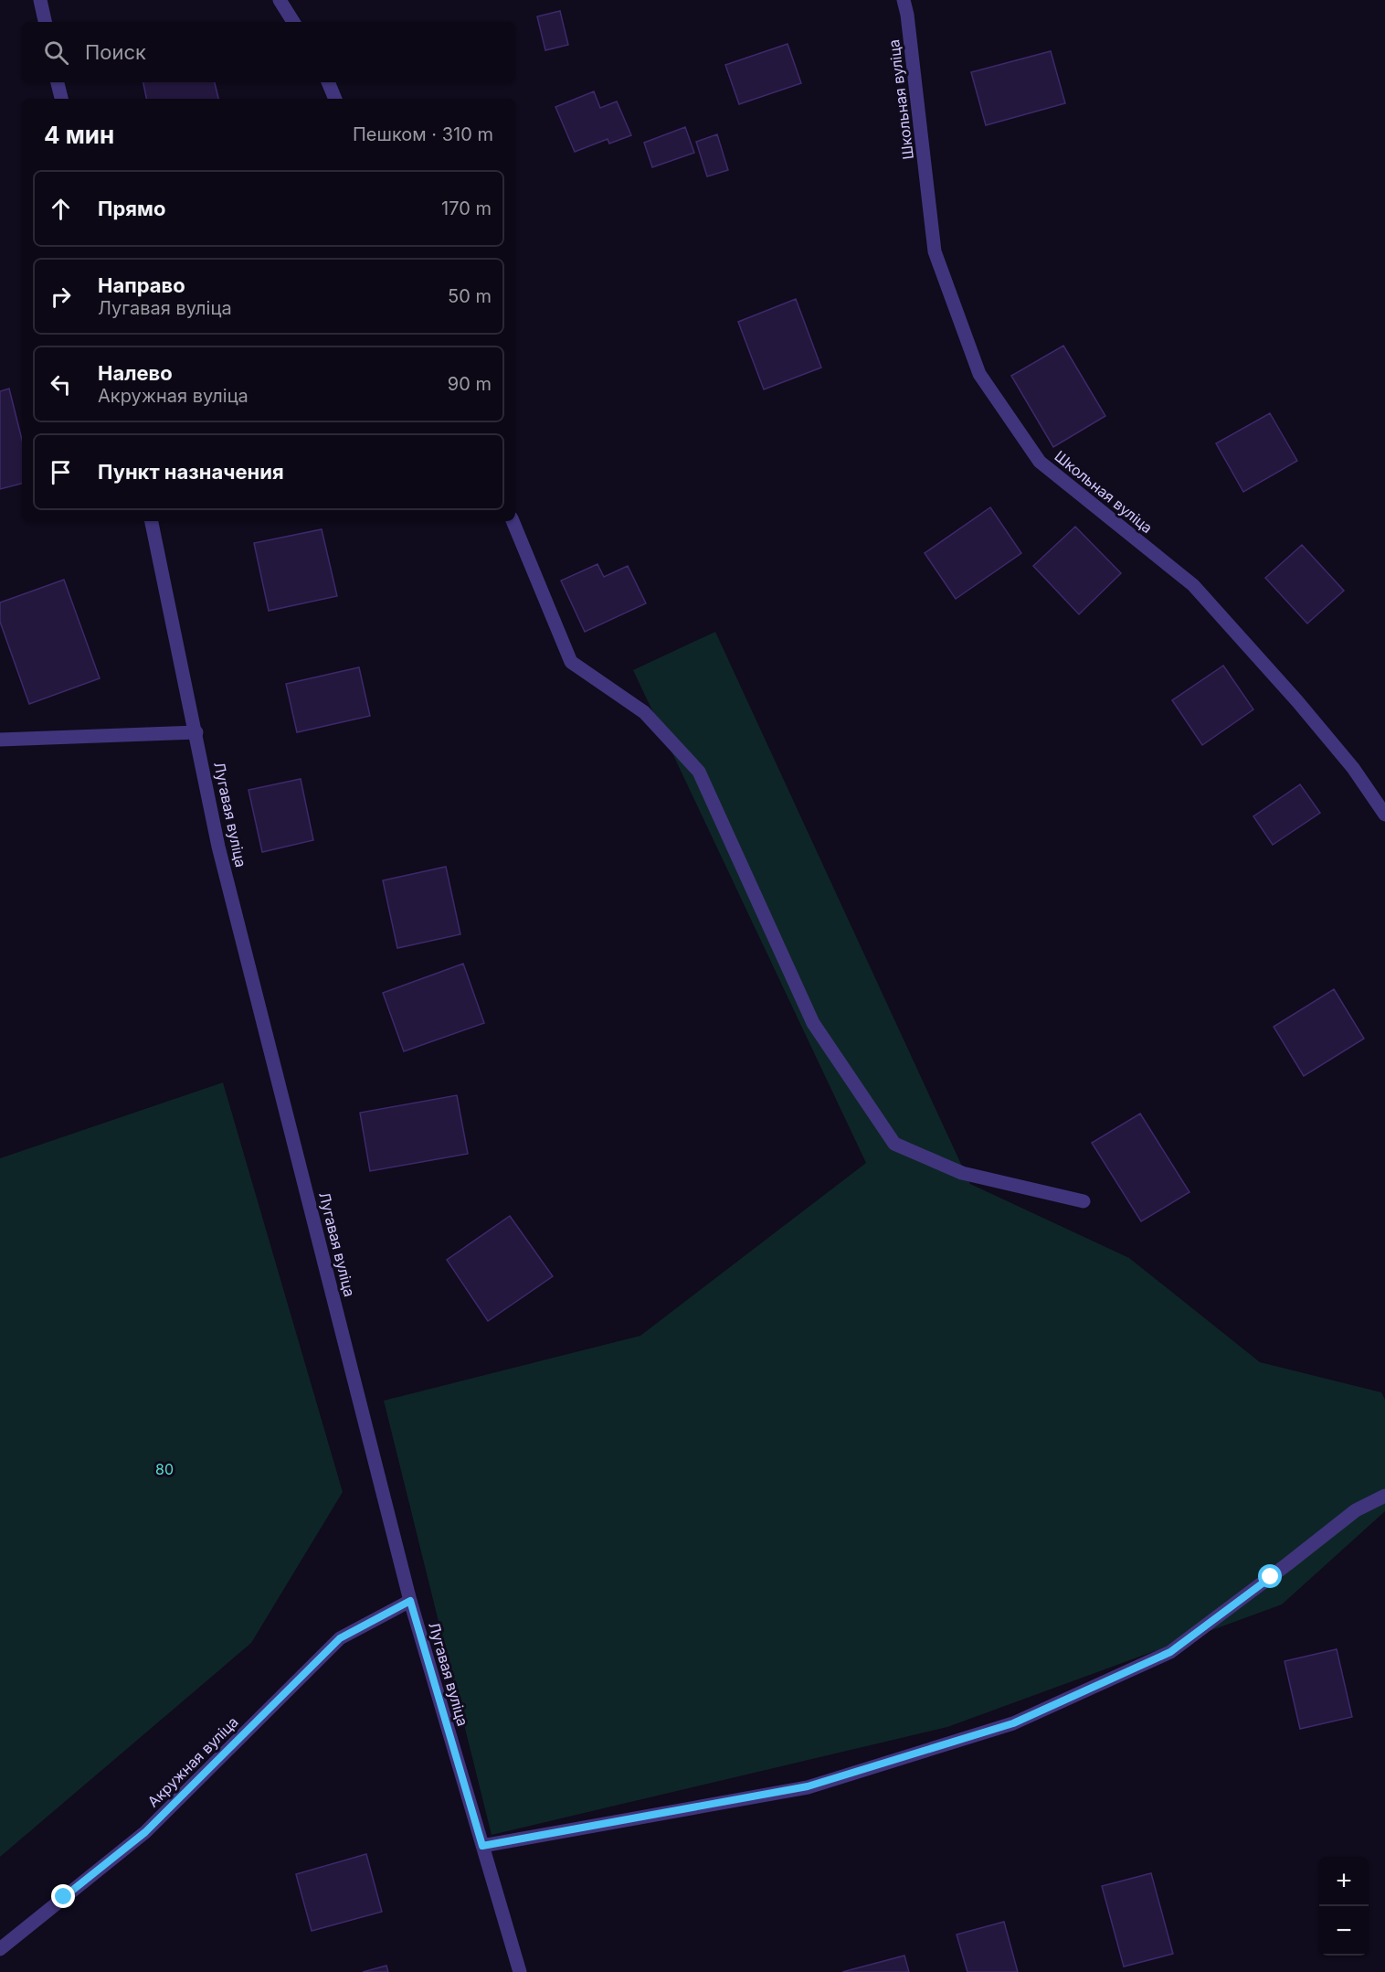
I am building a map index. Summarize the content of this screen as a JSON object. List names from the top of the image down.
{
  "streets": {
    "street": ["Школьная вуліца", "Лугавая вуліца", "Акружная вуліца"]
  },
  "crossings": [
    ["Лугавая вуліца", "Акружная вуліца"]
  ],
  "parks": ["80"],
  "page": {
    "search": "Поиск",
    "heading": ["4 мин", "Пешком · 310 m"],
    "list": [
      ["Прямо", "170 m"],
      ["Направо", "Лугавая вуліца", "50 m"],
      ["Налево", "Акружная вуліца", "90 m"],
      "Пункт назначения"
    ],
    "map_buttons": ["+", "−"]
  }
}
